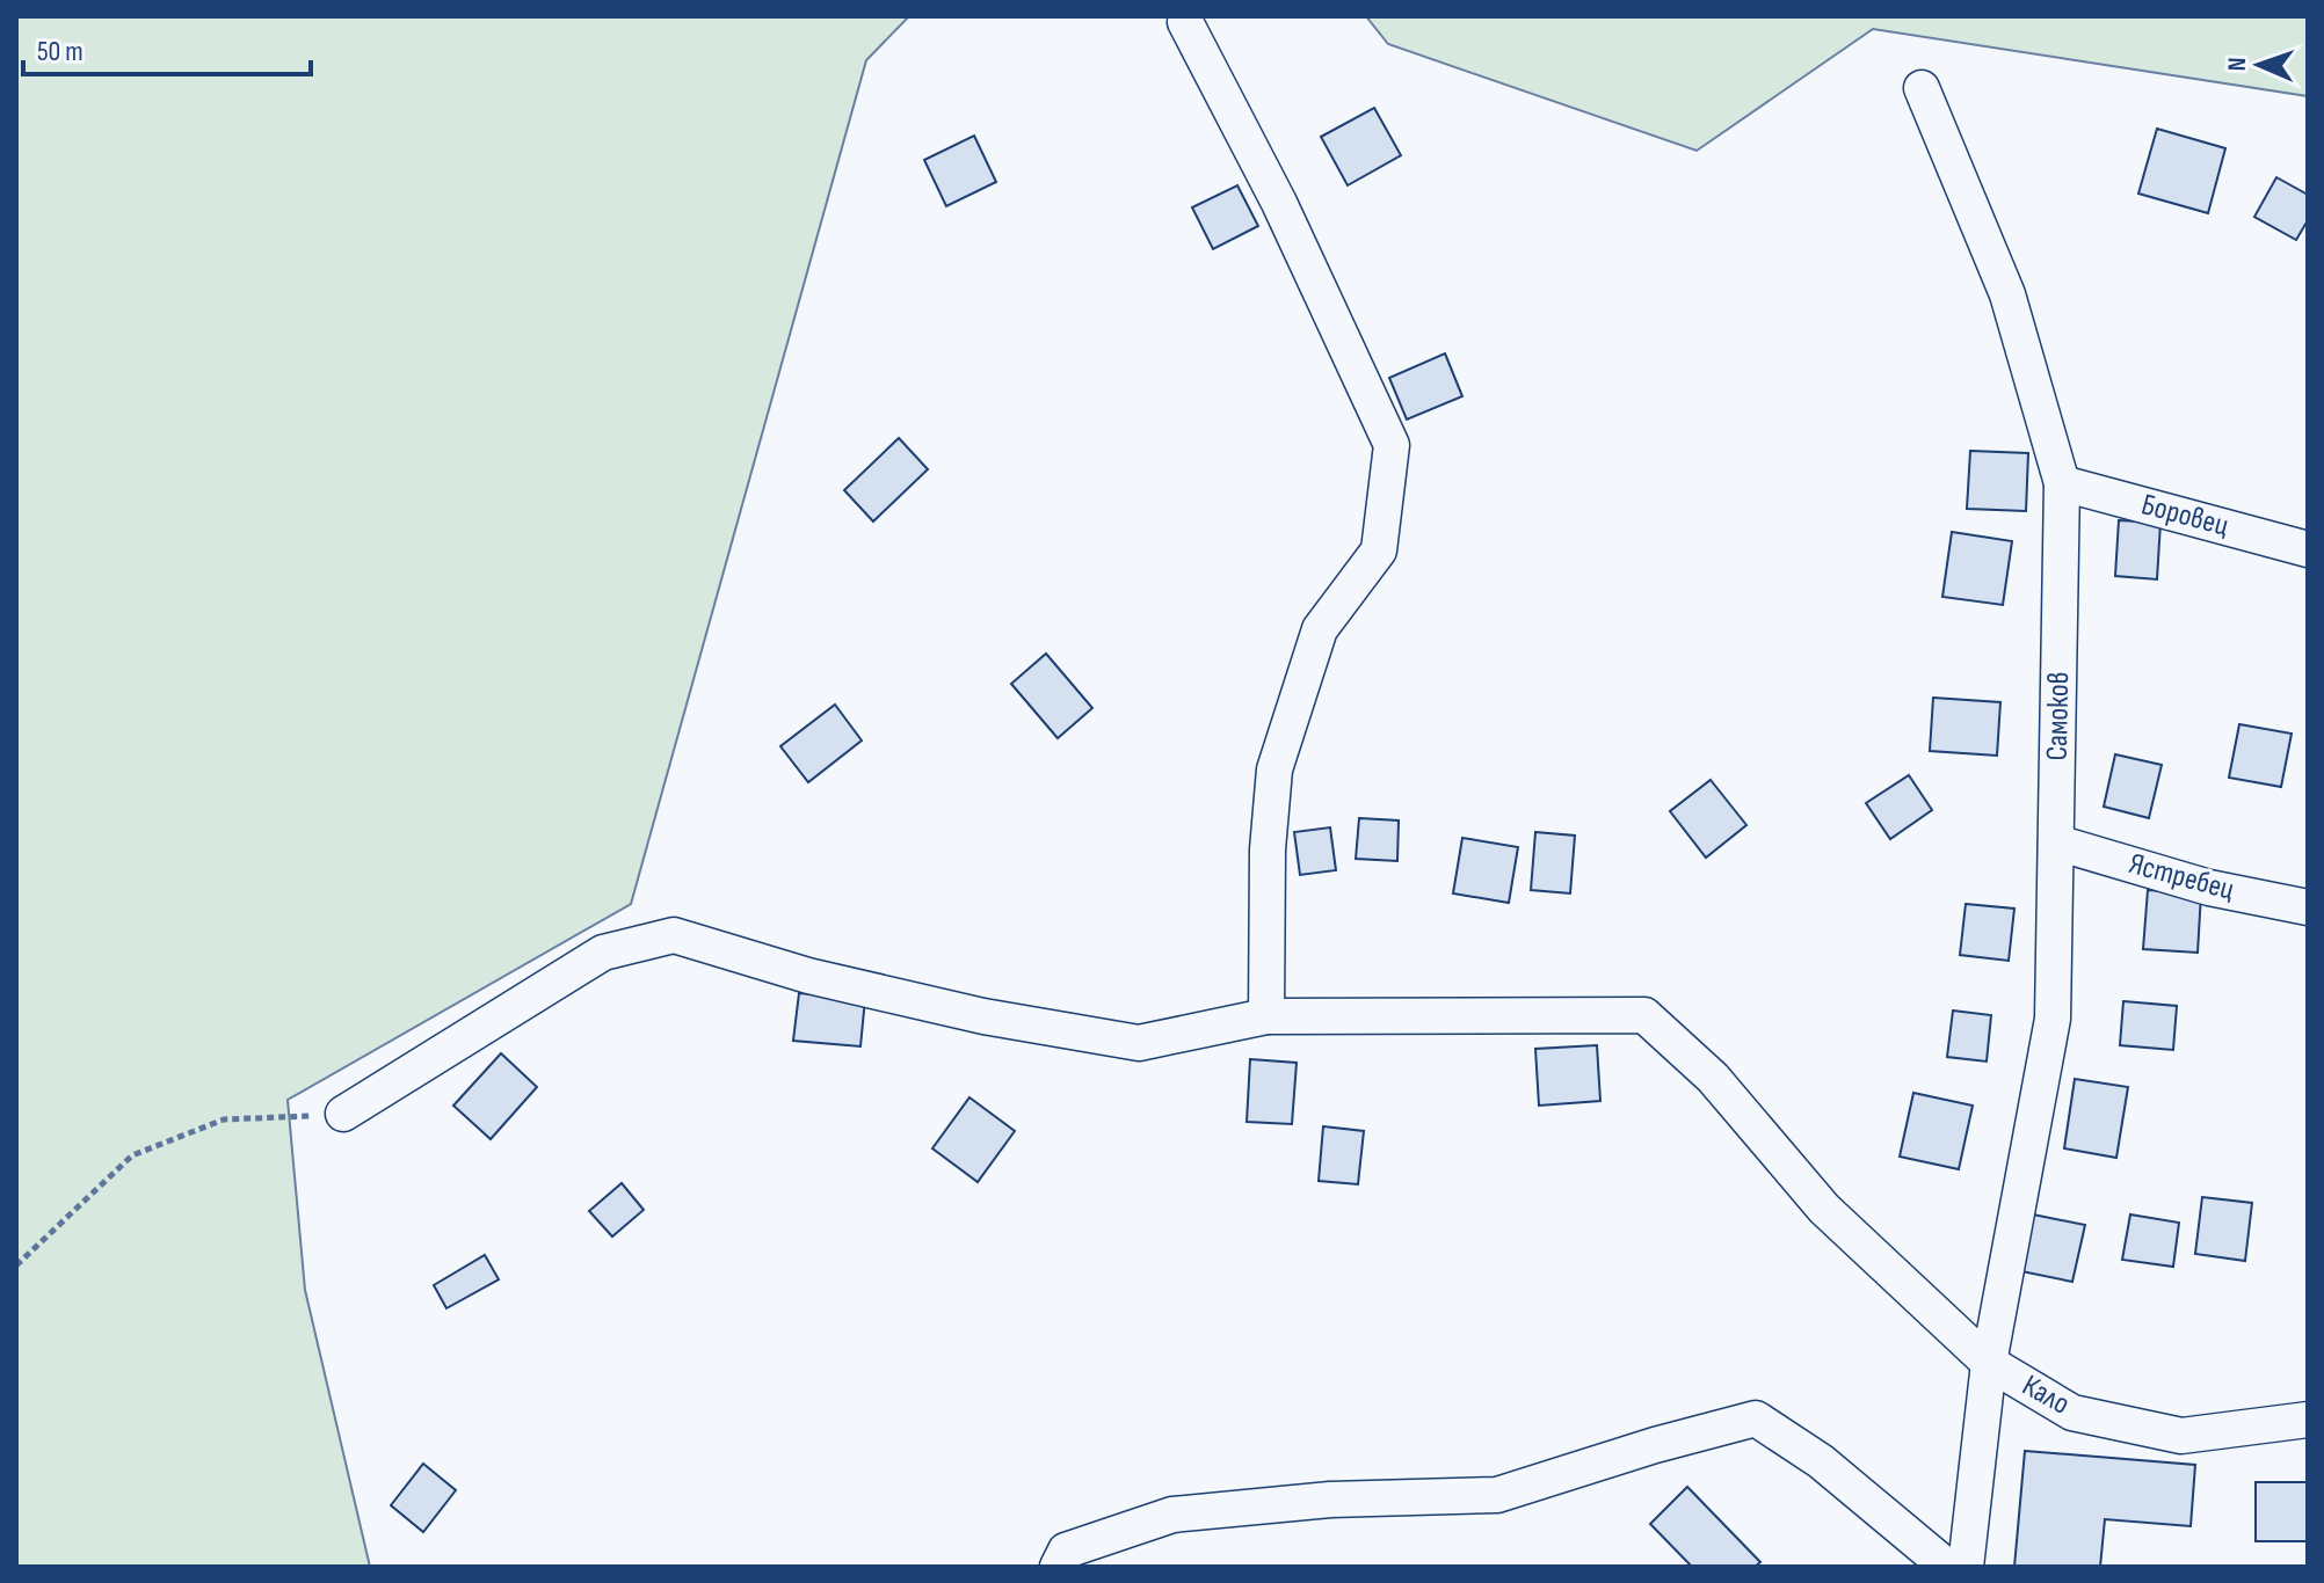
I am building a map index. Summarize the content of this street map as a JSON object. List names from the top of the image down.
{
  "streets": {
    "street": [
      "Боровец",
      "Самоков",
      "Ястребец",
      "Кало"
    ]
  },
  "crossings": [
    ["Боровец", "Самоков"],
    ["Самоков", "Ястребец"],
    ["Самоков", "Кало"]
  ],
  "scale_bar": "50 m",
  "north": "left"
}
